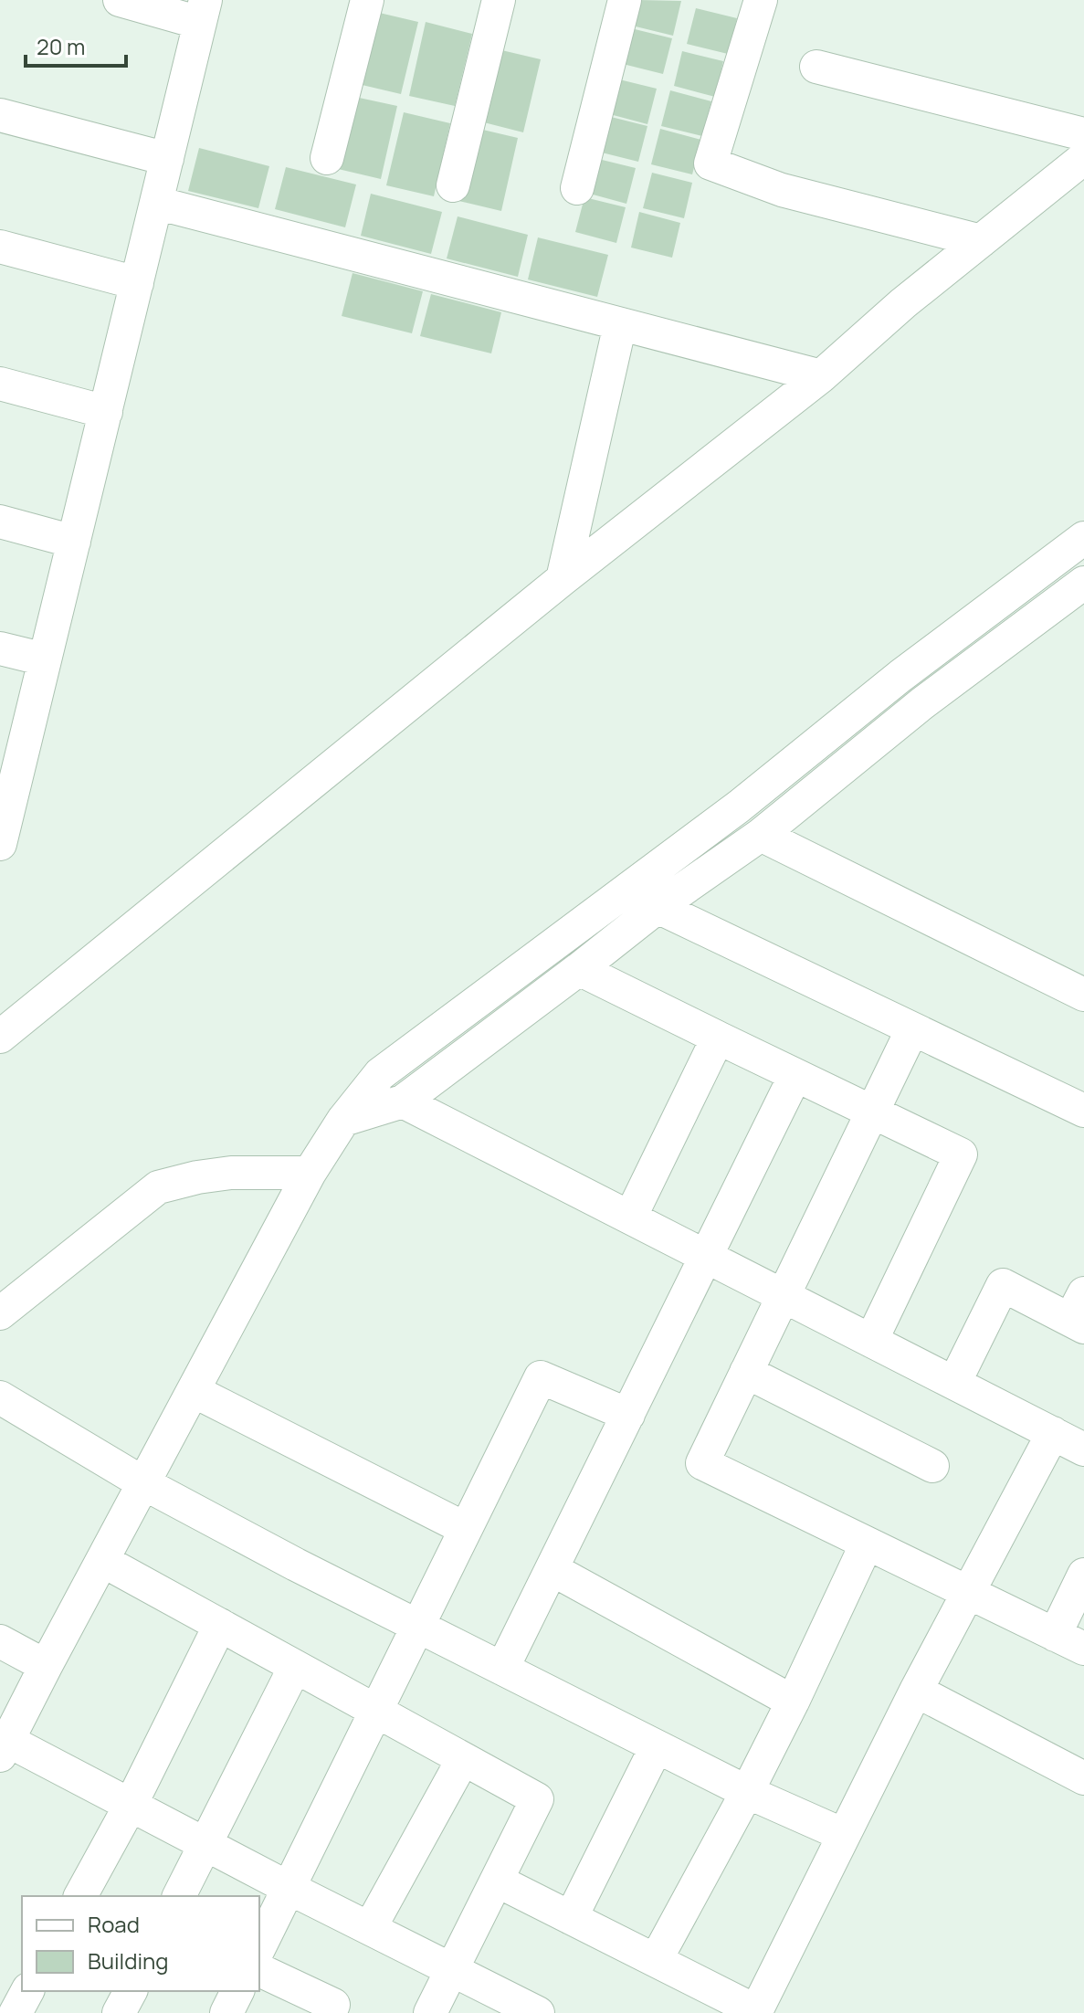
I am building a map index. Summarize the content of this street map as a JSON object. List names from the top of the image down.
{
  "legend": ["Road", "Building"],
  "scale_bar": "20 m"
}
